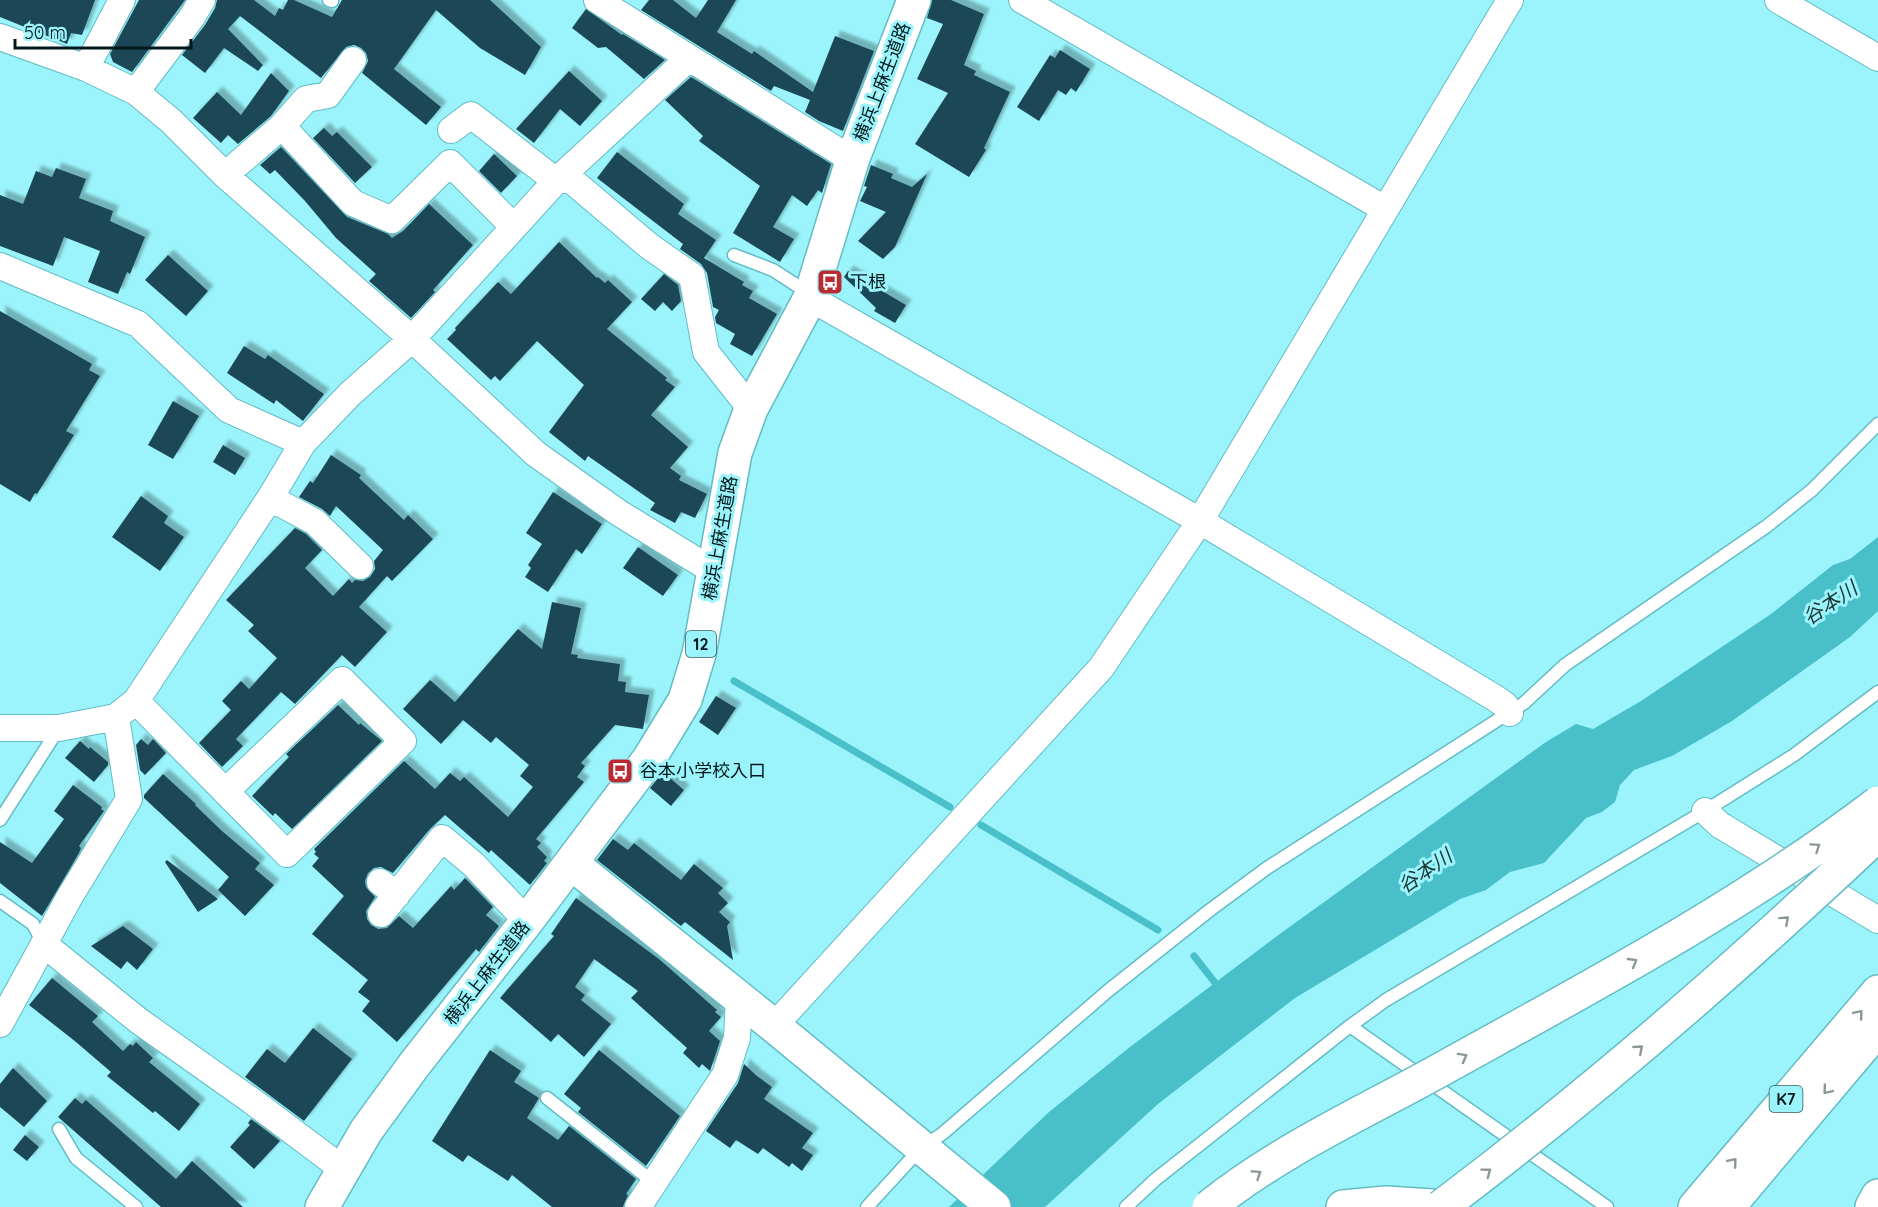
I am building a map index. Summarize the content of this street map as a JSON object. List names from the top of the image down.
{
  "streets": {
    "main road": ["横浜上麻生道路", "12", "K7"]
  },
  "water": ["谷本川"],
  "places": {
    "bus stop": ["下根", "谷本小学校入口"]
  },
  "scale_bar": "50 m"
}
